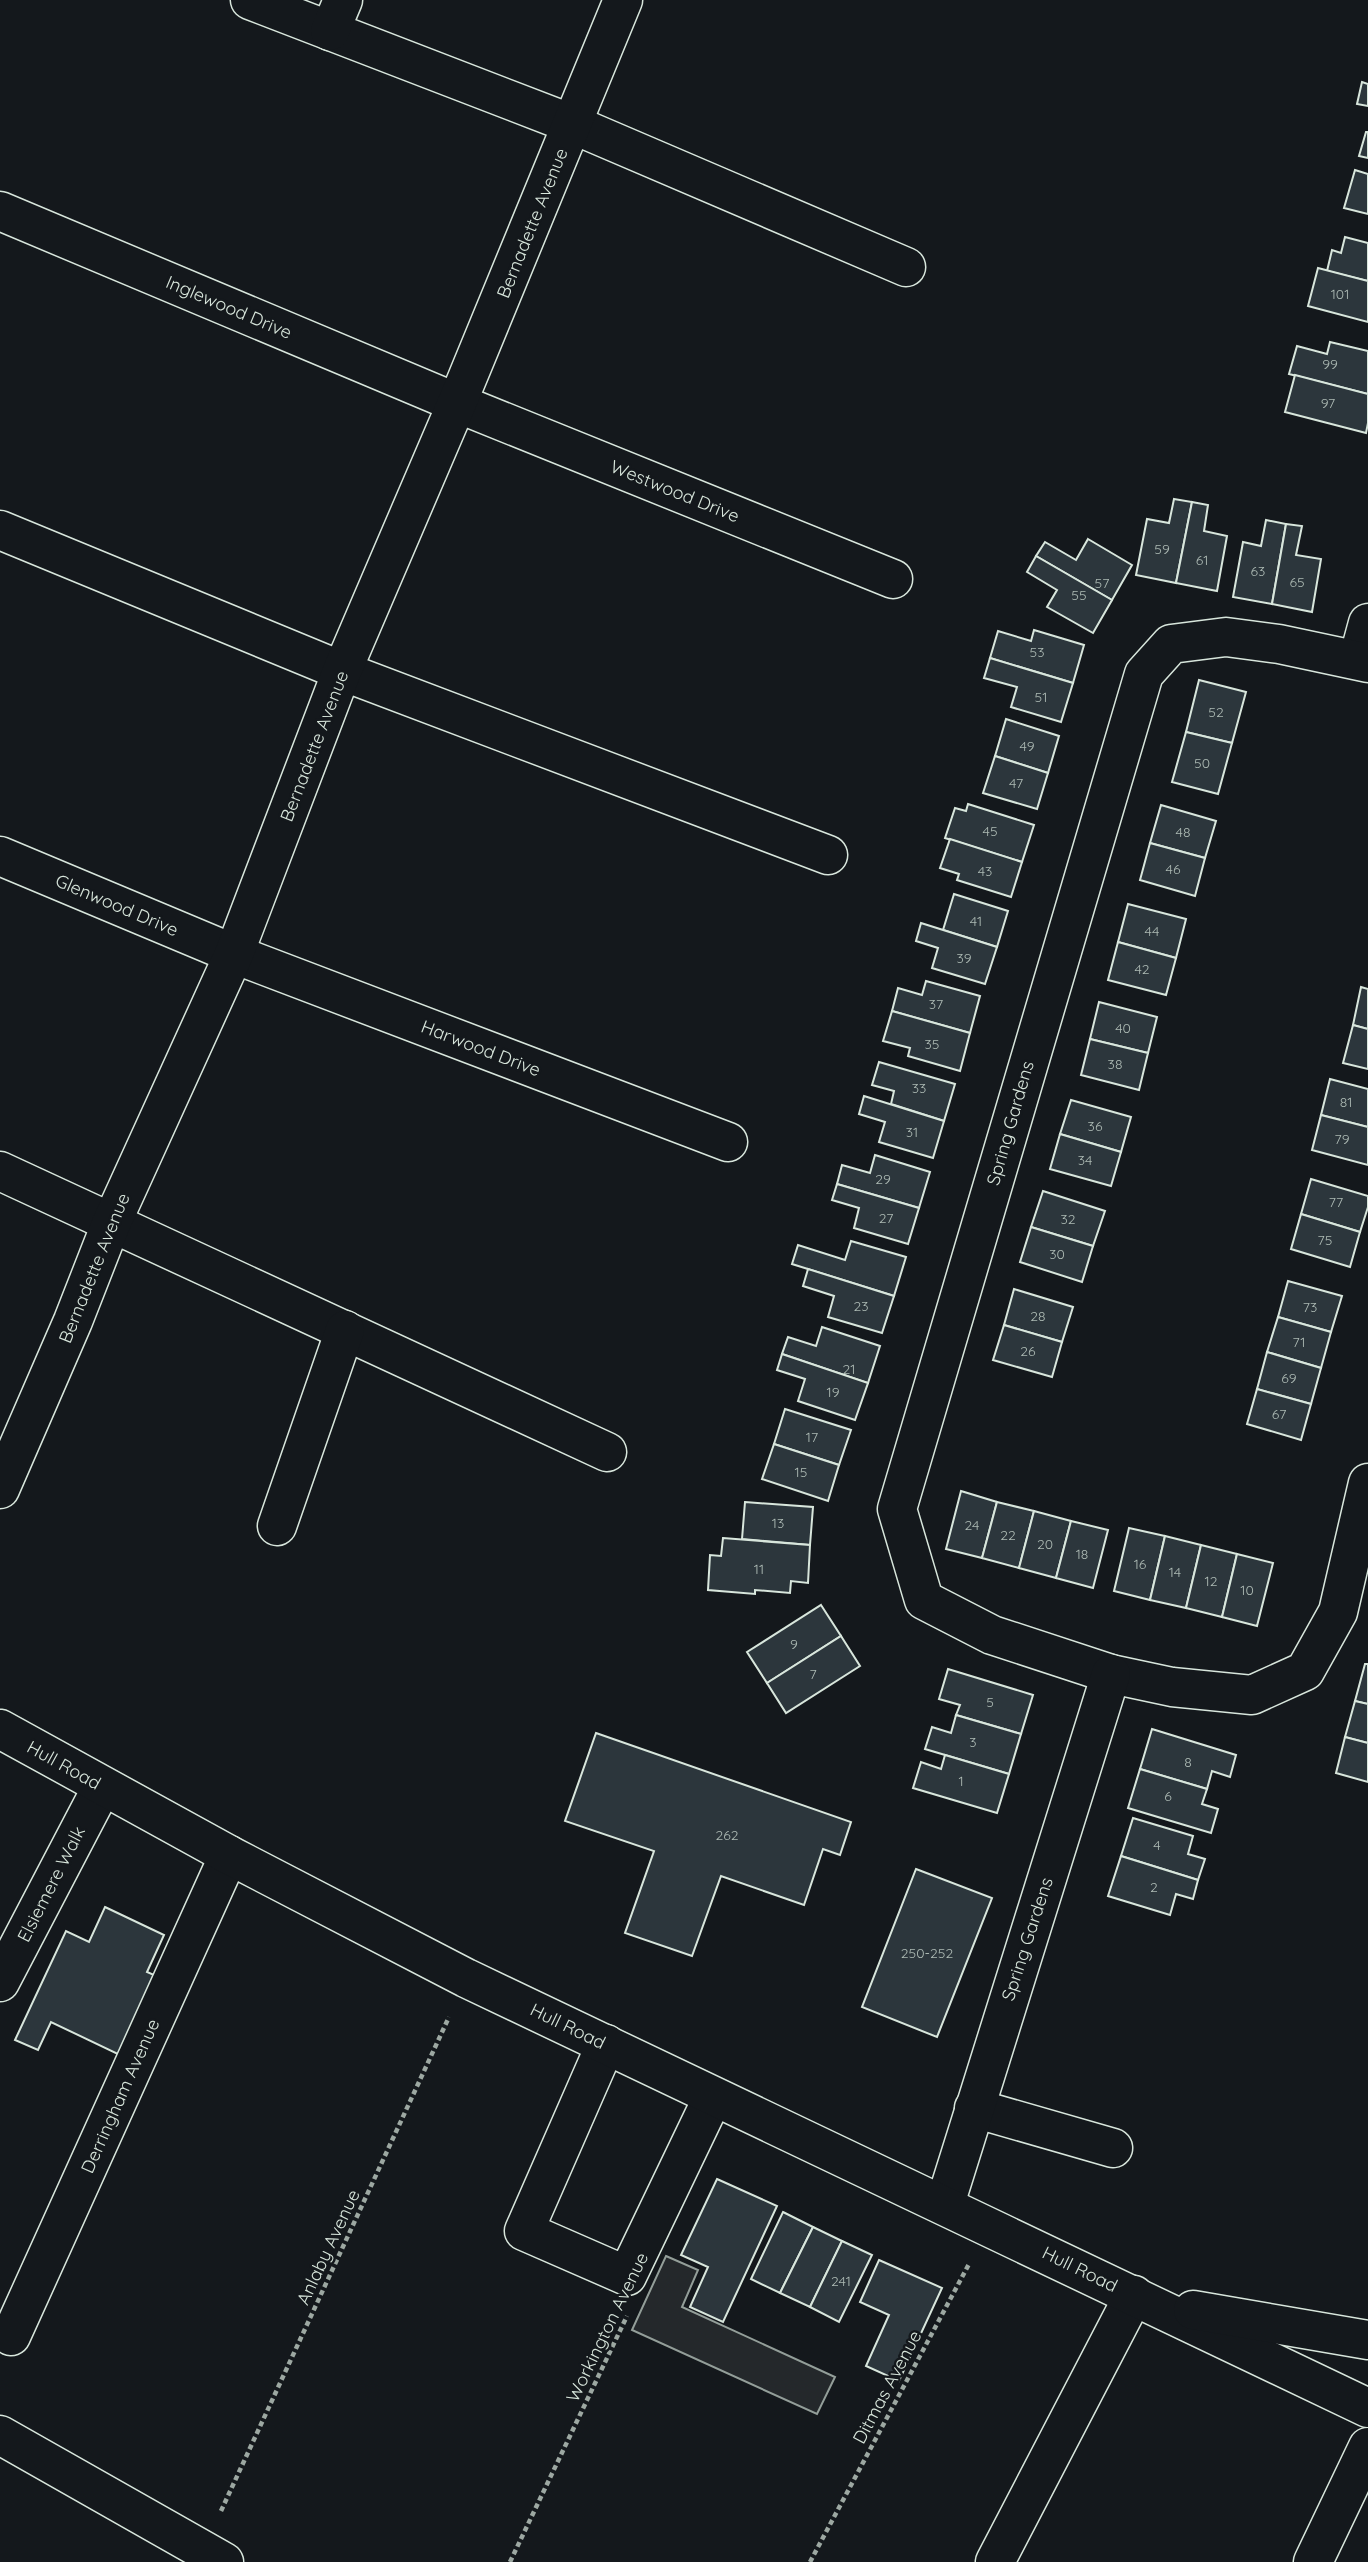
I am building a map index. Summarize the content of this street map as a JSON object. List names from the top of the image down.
{
  "streets": {
    "street": [
      "Bernadette Avenue",
      "Inglewood Drive",
      "Westwood Drive",
      "Glenwood Drive",
      "Harwood Drive",
      "Spring Gardens",
      "Hull Road",
      "Elsiemere Walk",
      "Derringham Avenue"
    ],
    "path": ["Anlaby Avenue", "Workington Avenue", "Ditmas Avenue"]
  },
  "crossings": [
    ["Bernadette Avenue", "Inglewood Drive"],
    ["Bernadette Avenue", "Westwood Drive"],
    ["Bernadette Avenue", "Glenwood Drive"],
    ["Bernadette Avenue", "Harwood Drive"],
    ["Inglewood Drive", "Westwood Drive"],
    ["Glenwood Drive", "Harwood Drive"],
    ["Spring Gardens", "Hull Road"],
    ["Hull Road", "Elsiemere Walk"],
    ["Hull Road", "Derringham Avenue"],
    ["Hull Road", "Anlaby Avenue"],
    ["Hull Road", "Ditmas Avenue"]
  ],
  "house_numbers": [
    "101",
    "99",
    "97",
    "59",
    "61",
    "63",
    "65",
    "57",
    "55",
    "53",
    "51",
    "52",
    "49",
    "50",
    "47",
    "45",
    "48",
    "46",
    "43",
    "41",
    "44",
    "39",
    "42",
    "37",
    "40",
    "35",
    "38",
    "33",
    "81",
    "36",
    "31",
    "79",
    "34",
    "29",
    "77",
    "27",
    "32",
    "75",
    "30",
    "23",
    "73",
    "28",
    "71",
    "26",
    "21",
    "69",
    "19",
    "67",
    "17",
    "15",
    "13",
    "24",
    "22",
    "20",
    "18",
    "16",
    "11",
    "14",
    "12",
    "10",
    "9",
    "7",
    "5",
    "3",
    "8",
    "1",
    "6",
    "262",
    "4",
    "2",
    "250-252",
    "241"
  ]
}
